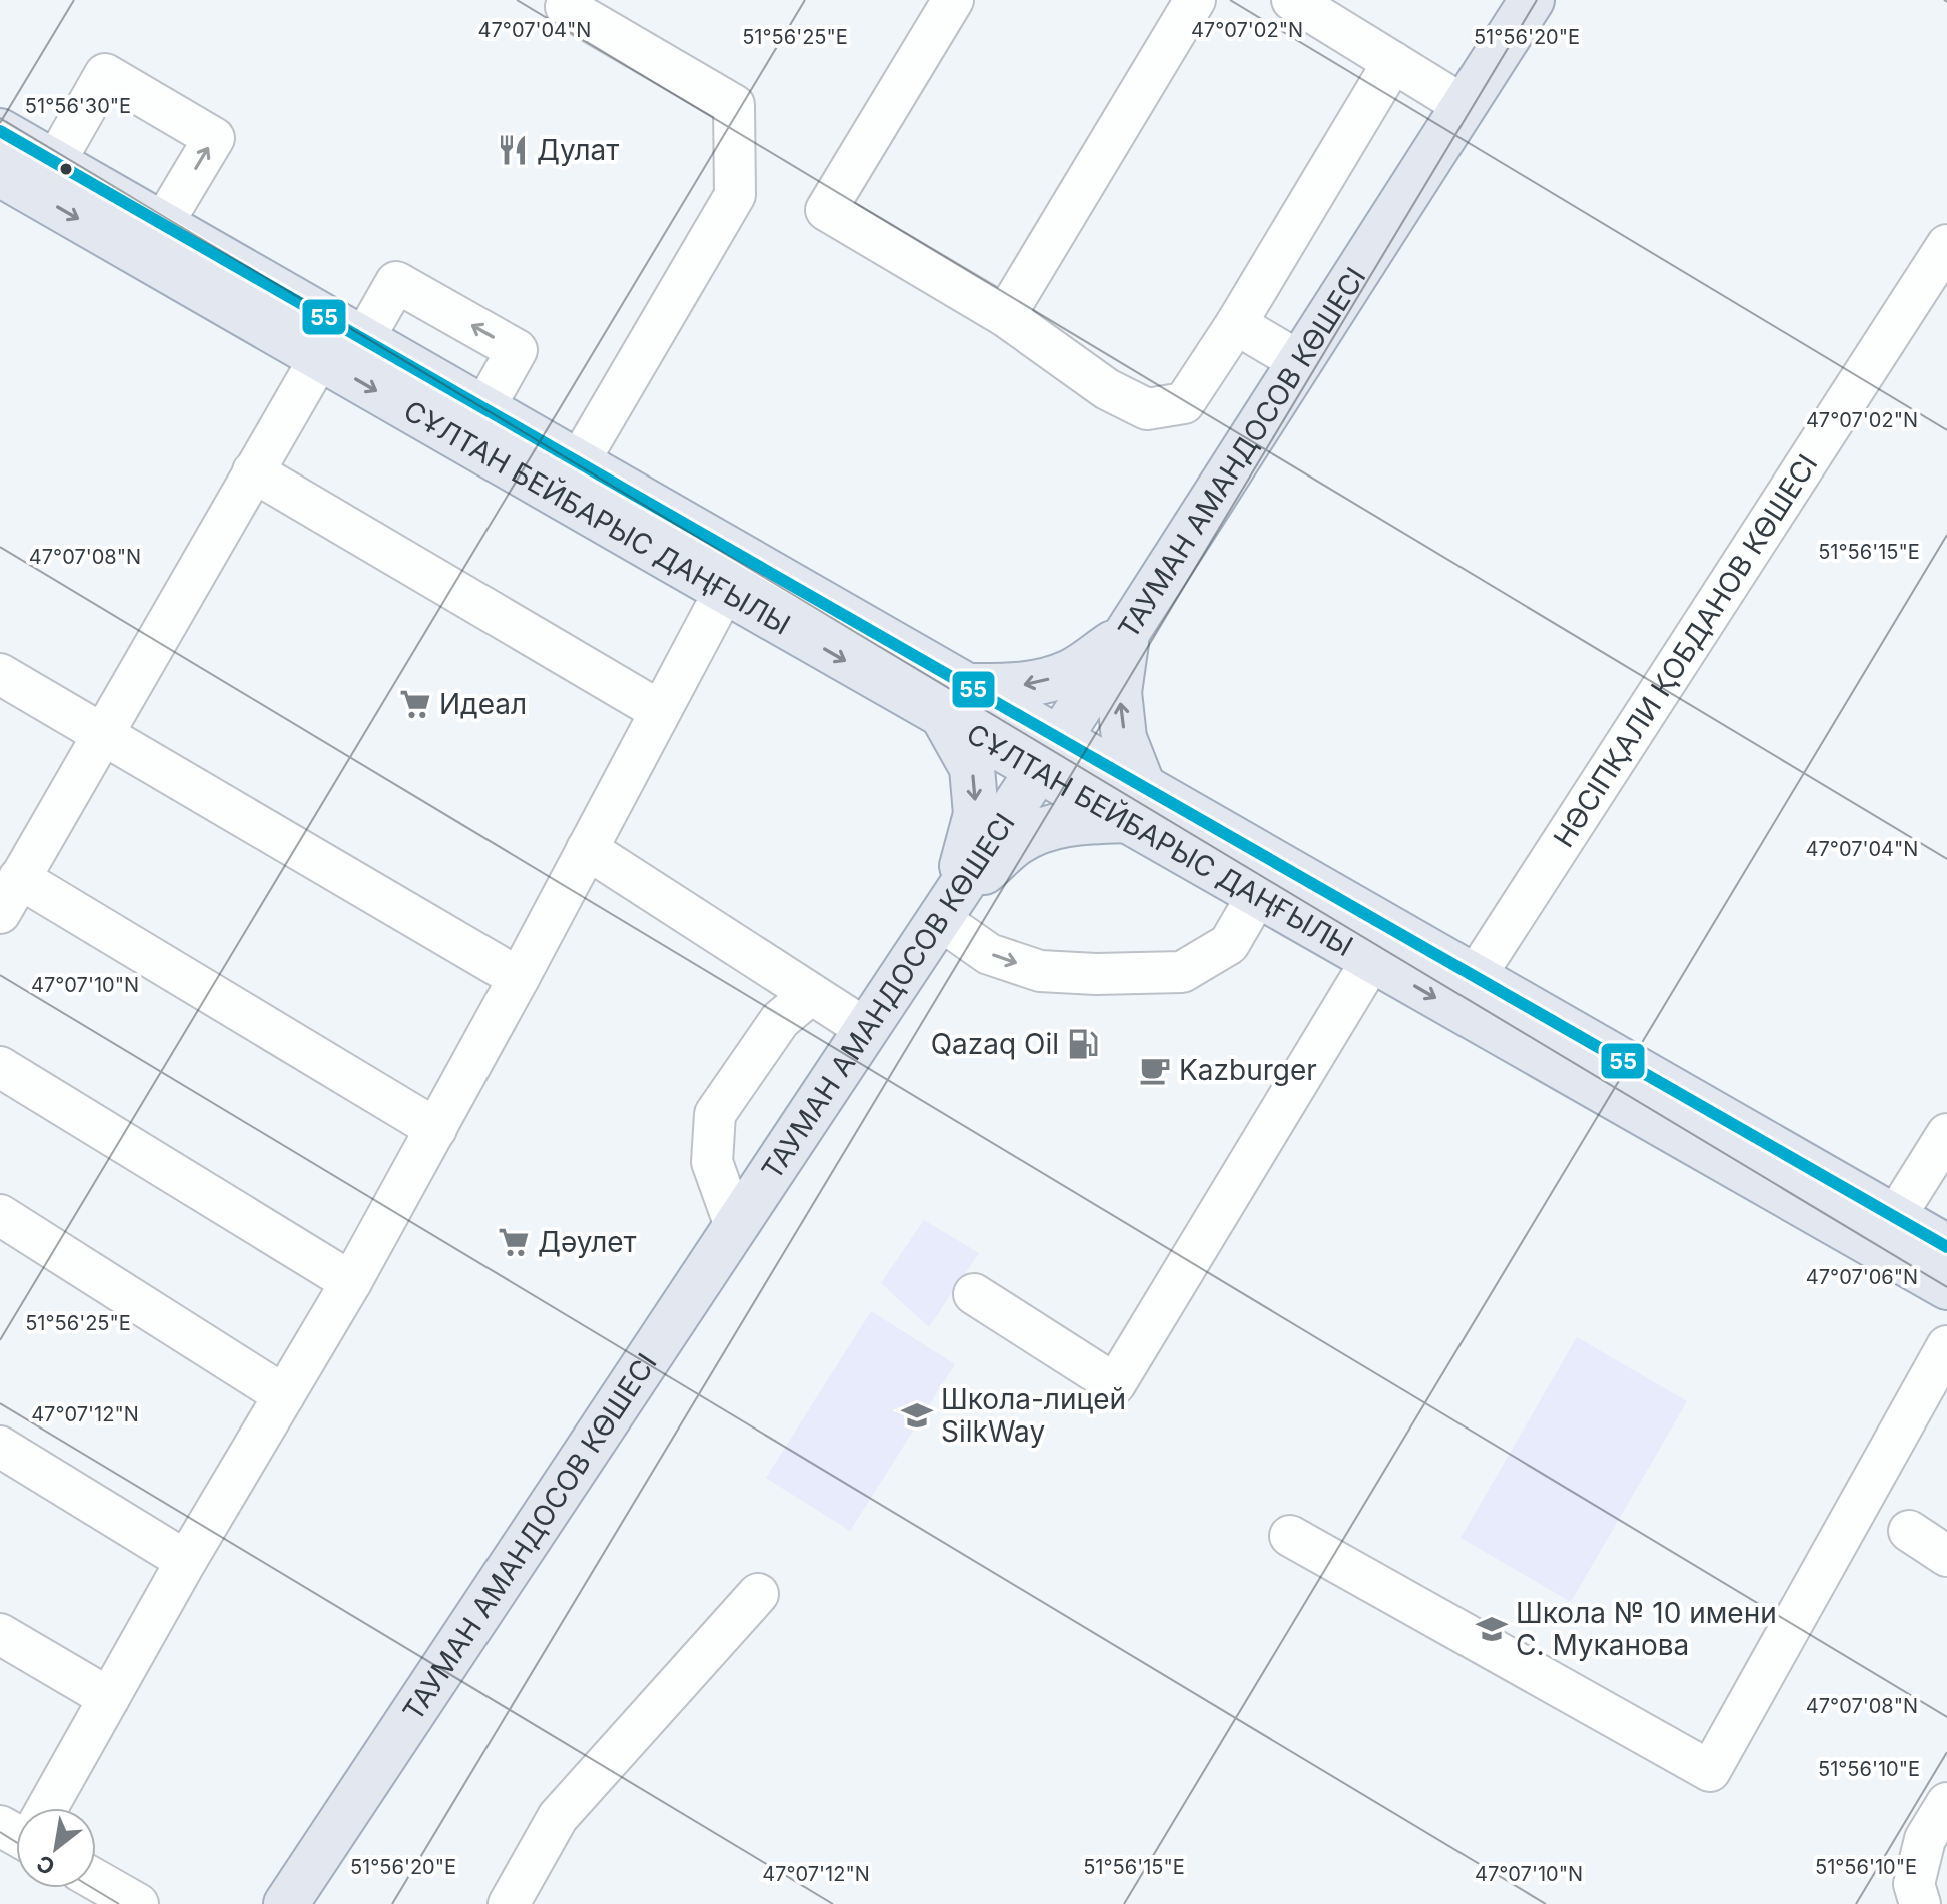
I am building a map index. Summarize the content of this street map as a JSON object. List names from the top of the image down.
{
  "streets": {
    "main road": ["ТАУМАН АМАНДОСОВ КӨШЕСІ", "СҰЛТАН БЕЙБАРЫС ДАҢҒЫЛЫ"],
    "street": ["НӘСІПҚАЛИ ҚОБДАНОВ КӨШЕСІ"]
  },
  "crossings": [
    ["ТАУМАН АМАНДОСОВ КӨШЕСІ", "СҰЛТАН БЕЙБАРЫС ДАҢҒЫЛЫ"],
    ["СҰЛТАН БЕЙБАРЫС ДАҢҒЫЛЫ", "НӘСІПҚАЛИ ҚОБДАНОВ КӨШЕСІ"]
  ],
  "places": {
    "restaurant": ["Дулат"],
    "supermarket": ["Идеал", "Дәулет"],
    "fuel station": ["Qazaq Oil"],
    "cafe": ["Kazburger"],
    "school or university": ["Школа-лицей SilkWay", "Школа № 10 имени С. Муканова"]
  },
  "lines": ["transit line 55"],
  "north": "bottom left",
  "coordinates": [
    "47°07'04\"N",
    "47°07'02\"N",
    "51°56'25\"E",
    "51°56'20\"E",
    "51°56'30\"E",
    "51°56'15\"E",
    "47°07'08\"N",
    "47°07'10\"N",
    "47°07'06\"N",
    "47°07'12\"N",
    "51°56'10\"E"
  ]
}
